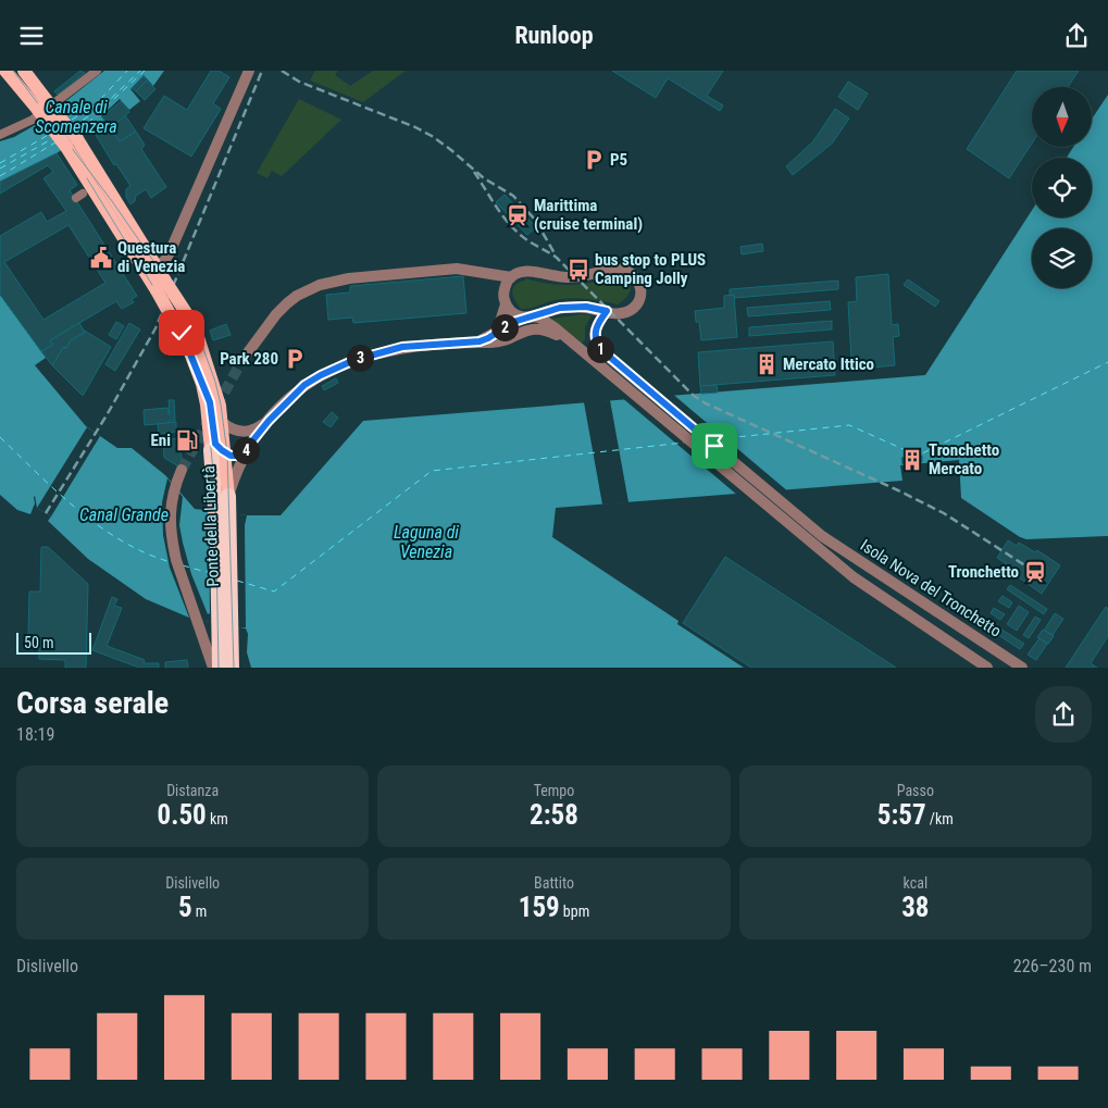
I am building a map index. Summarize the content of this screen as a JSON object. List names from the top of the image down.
{
  "streets": {
    "highway": ["Ponte della Libertà"],
    "street": ["Isola Nova del Tronchetto"]
  },
  "water": ["Canale di Scomenzera", "Canal Grande", "Laguna di Venezia"],
  "places": {
    "parking": ["P5", "Park 280"],
    "station": ["Marittima (cruise terminal)", "Tronchetto"],
    "public building": ["Questura di Venezia"],
    "bus stop": ["bus stop to PLUS Camping Jolly"],
    "building": ["Mercato Ittico", "Tronchetto Mercato"],
    "fuel station": ["Eni"]
  },
  "scale_bar": "50 m",
  "north": "bottom",
  "page": {
    "header": "Runloop",
    "pins": [
      "2",
      "1",
      "3",
      "4"
    ],
    "scale": "50 m",
    "heading": ["Corsa serale", "18:19"],
    "stats": [
      ["Distanza", "0.50 km"],
      ["Tempo", "2:58"],
      ["Passo", "5:57 /km"],
      ["Dislivello", "5 m"],
      ["Battito", "159 bpm"],
      ["kcal", "38"]
    ],
    "chart": ["Dislivello", "226–230 m"]
  }
}
